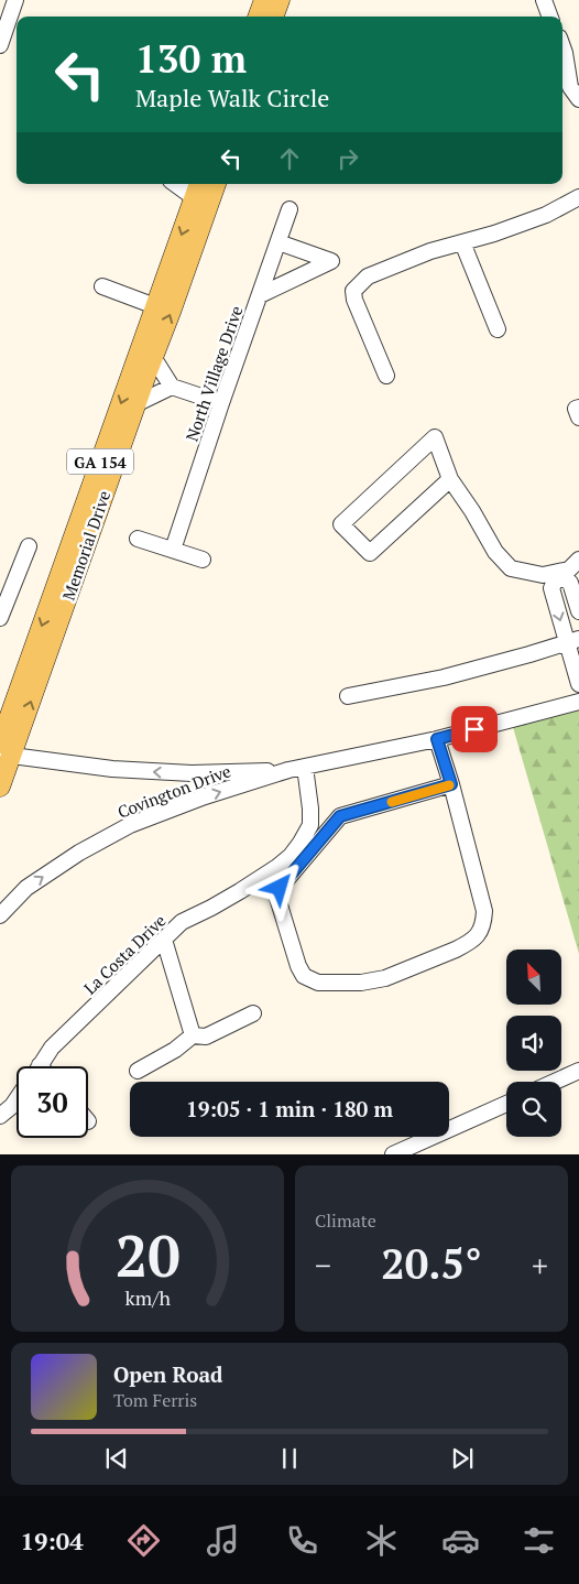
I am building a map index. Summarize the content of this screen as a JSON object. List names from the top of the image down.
{
  "streets": {
    "main road": ["GA 154", "Memorial Drive"],
    "street": ["North Village Drive", "Covington Drive", "La Costa Drive"]
  },
  "crossings": [
    ["Memorial Drive", "Covington Drive"],
    ["Covington Drive", "La Costa Drive"]
  ],
  "north": "top left",
  "page": {
    "turn": ["130 m", "Maple Walk Circle"],
    "limit": "30",
    "trip": "19:05 · 1 min · 180 m",
    "tile": "Climate",
    "heat": ["−", "20.5°", "+"],
    "song": ["Open Road", "Tom Ferris"],
    "tabs": "19:04",
    "gauge": ["20", "km/h"]
  }
}
